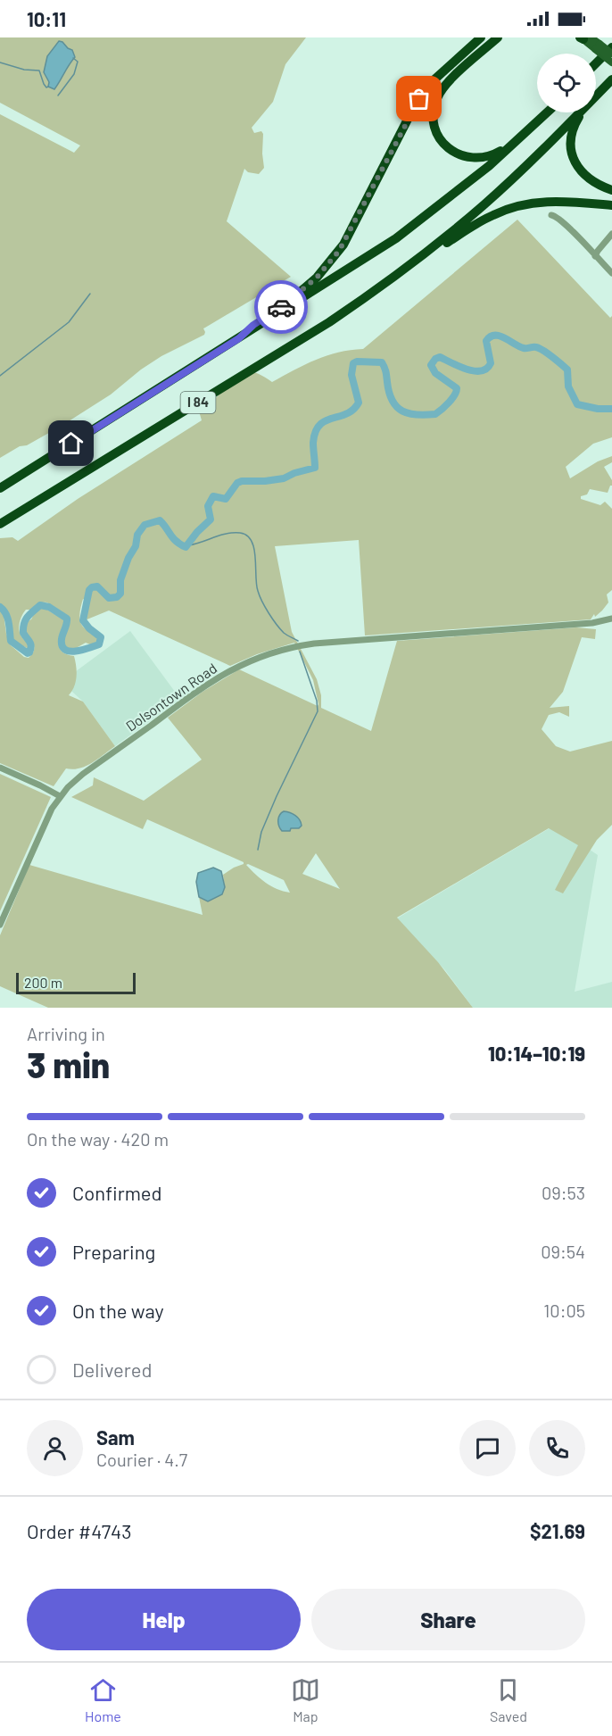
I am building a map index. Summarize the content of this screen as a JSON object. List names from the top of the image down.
{
  "streets": {
    "highway": ["I 84"],
    "street": ["Dolsontown Road"]
  },
  "scale_bar": "200 m",
  "page": {
    "status": "10:11",
    "scale": "200 m",
    "heading": ["3 min", "Arriving in", "10:14–10:19"],
    "panel": [
      "Sam",
      "Courier · 4.7",
      "Order #4743",
      "$21.69"
    ],
    "bar": "On the way · 420 m",
    "list": [
      ["Confirmed", "09:53"],
      ["Preparing", "09:54"],
      ["On the way", "10:05"],
      "Delivered"
    ],
    "buttons": ["Help", "Share"],
    "tabs": ["Home", "Map", "Saved"]
  }
}
